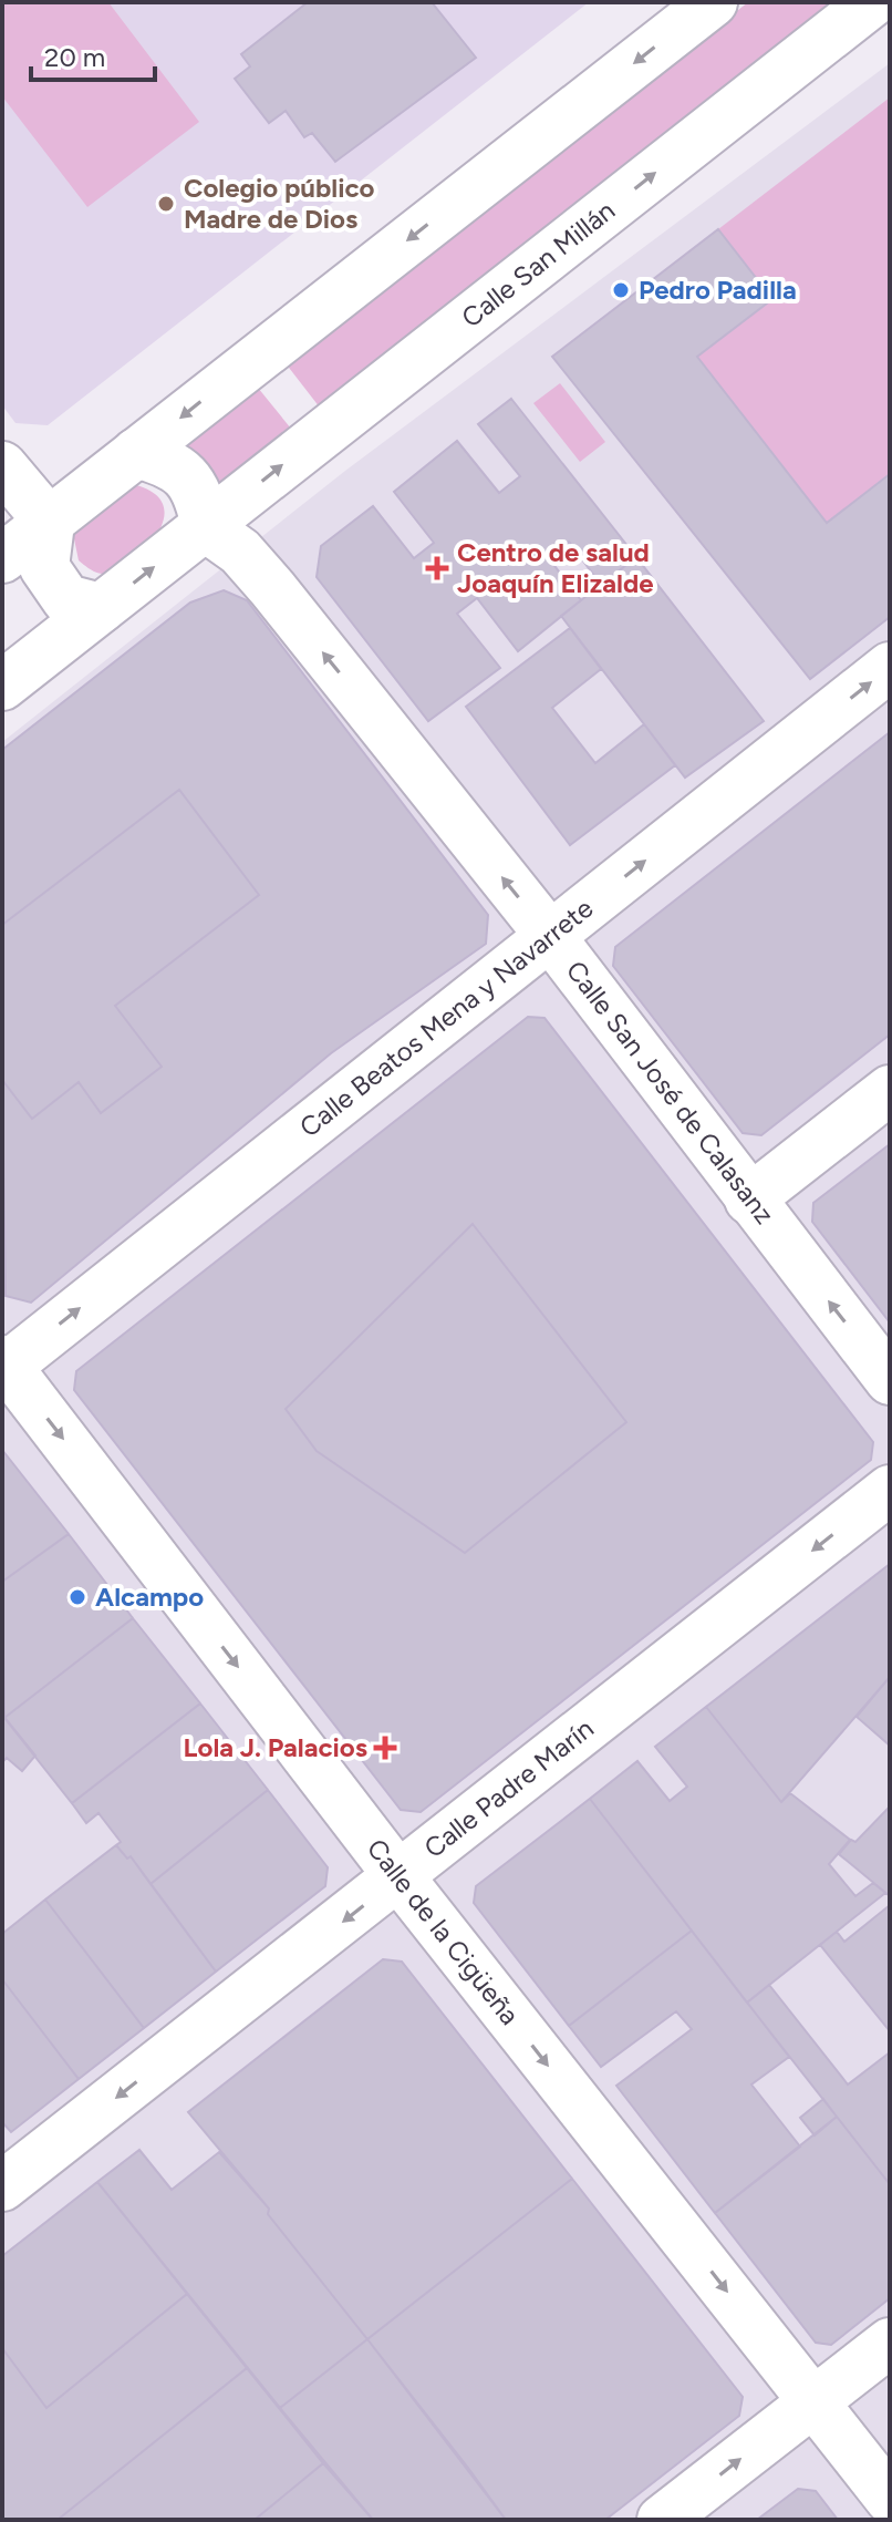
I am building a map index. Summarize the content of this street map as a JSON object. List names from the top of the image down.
{
  "streets": {
    "street": [
      "Calle San Millán",
      "Calle Beatos Mena y Navarrete",
      "Calle San José de Calasanz",
      "Calle Padre Marín",
      "Calle de la Cigüeña"
    ]
  },
  "crossings": [
    ["Calle San Millán", "Calle San José de Calasanz"],
    ["Calle Beatos Mena y Navarrete", "Calle San José de Calasanz"],
    ["Calle Beatos Mena y Navarrete", "Calle de la Cigüeña"],
    ["Calle Padre Marín", "Calle de la Cigüeña"]
  ],
  "one_way": [
    "Calle Beatos Mena y Navarrete",
    "Calle San José de Calasanz",
    "Calle Padre Marín",
    "Calle de la Cigüeña"
  ],
  "places": {
    "other": ["Colegio público Madre de Dios", "Pedro Padilla", "Alcampo"],
    "health": ["Centro de salud Joaquín Elizalde", "Lola J. Palacios"]
  },
  "scale_bar": "20 m"
}
